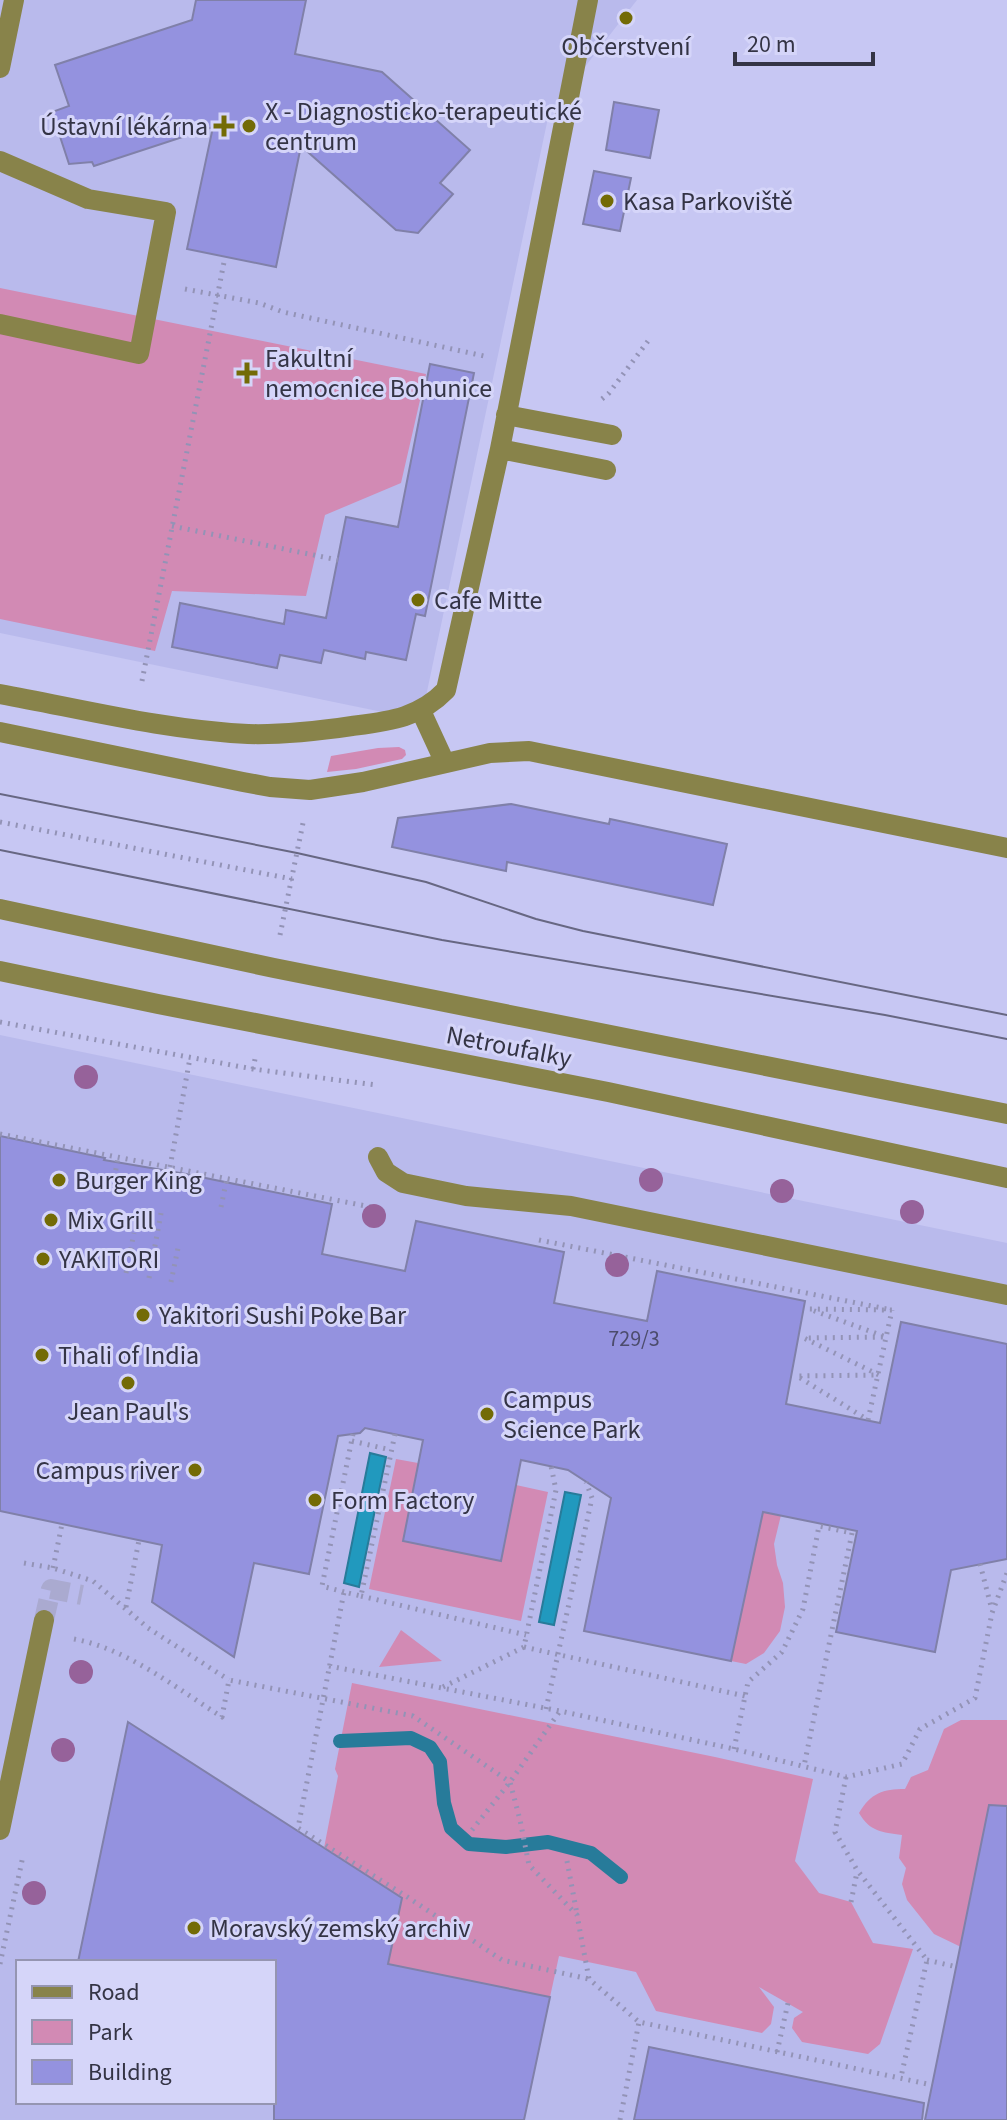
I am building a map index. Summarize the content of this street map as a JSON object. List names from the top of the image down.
{
  "streets": {
    "street": ["Netroufalky"]
  },
  "places": {
    "other": [
      "Občerstvení",
      "X - Diagnosticko-terapeutické centrum",
      "Kasa Parkoviště",
      "Cafe Mitte",
      "Burger King",
      "Mix Grill",
      "YAKITORI",
      "Yakitori Sushi Poke Bar",
      "Thali of India",
      "Jean Paul's",
      "Campus Science Park",
      "Campus river",
      "Form Factory",
      "Moravský zemský archiv"
    ],
    "health": ["Ústavní lékárna", "Fakultní nemocnice Bohunice"]
  },
  "house_numbers": ["729/3"],
  "legend": ["Road", "Park", "Building"],
  "scale_bar": "20 m"
}
